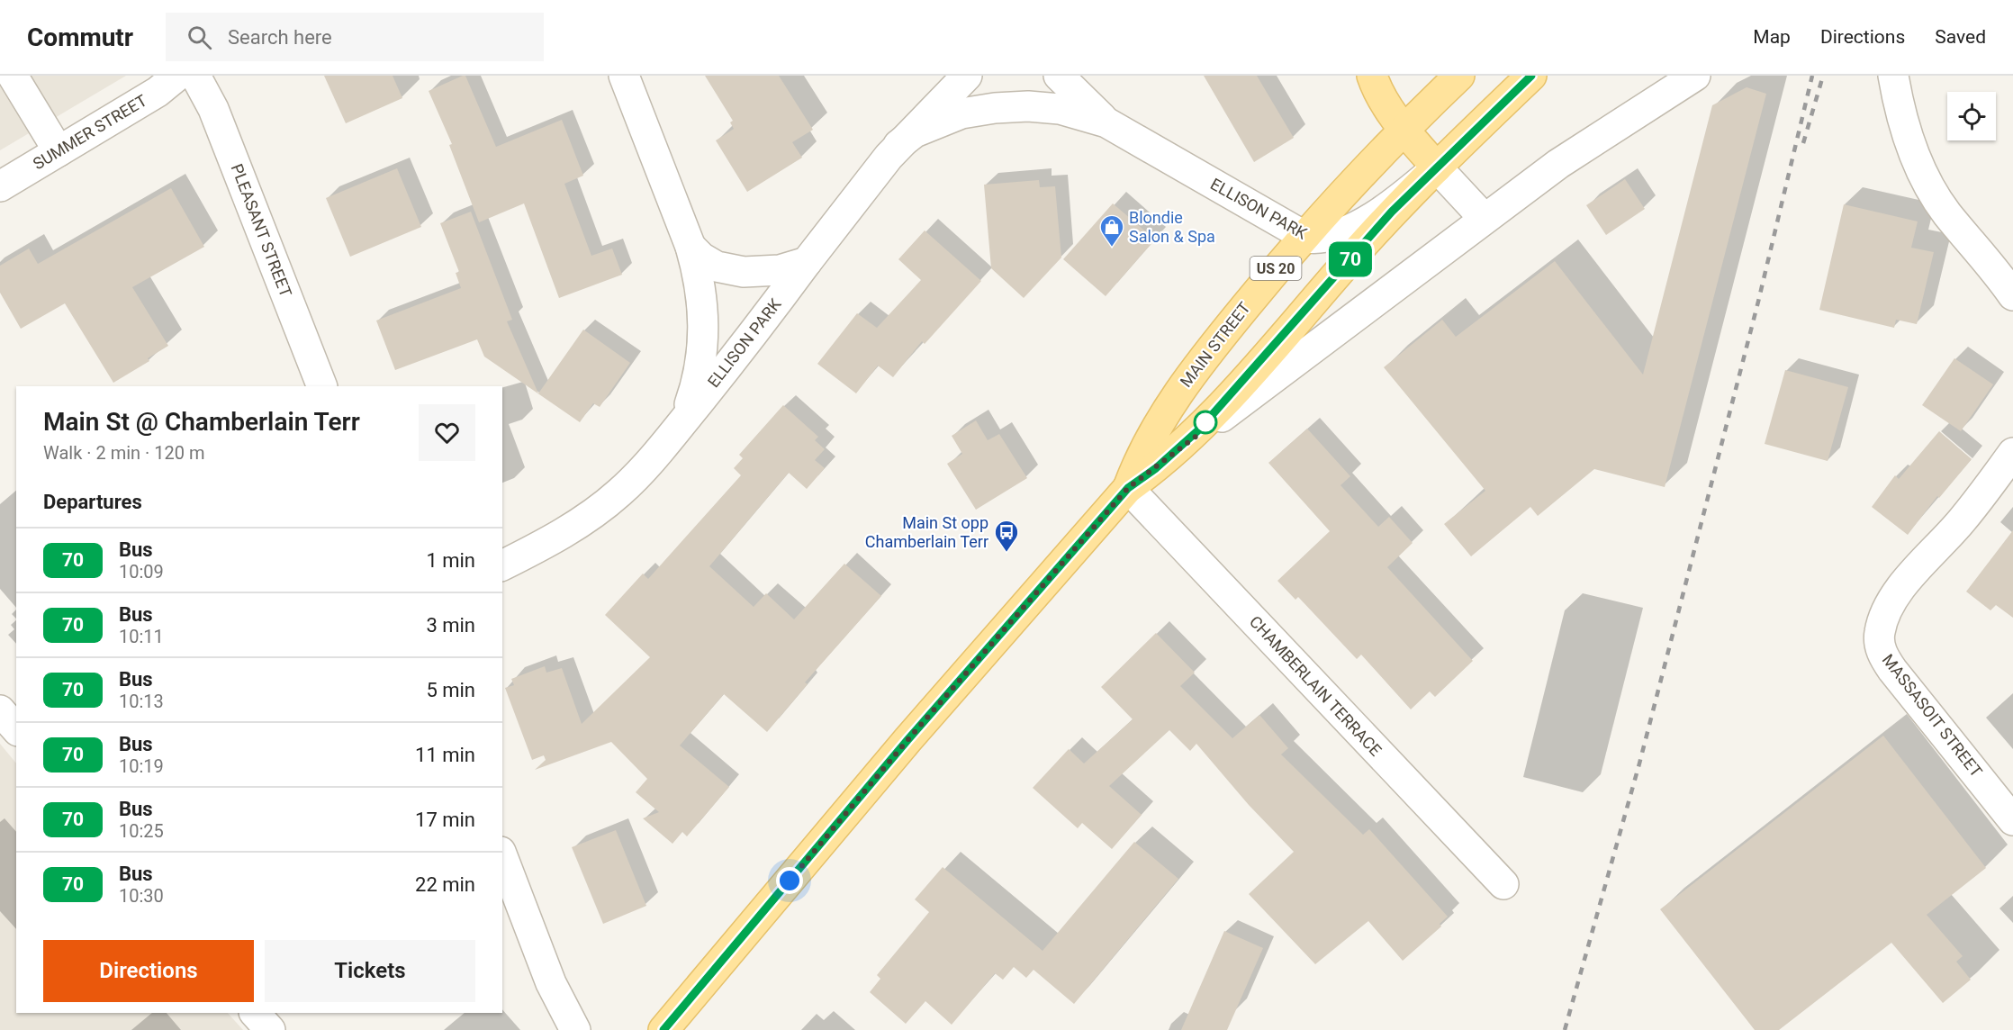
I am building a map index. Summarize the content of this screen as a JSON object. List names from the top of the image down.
{
  "streets": {
    "main road": ["US 20", "MAIN STREET"],
    "street": [
      "SUMMER STREET",
      "ELLISON PARK",
      "PLEASANT STREET",
      "CHAMBERLAIN TERRACE",
      "MASSASOIT STREET"
    ]
  },
  "crossings": [
    ["ELLISON PARK", "MAIN STREET"],
    ["MAIN STREET", "CHAMBERLAIN TERRACE"]
  ],
  "places": {
    "shop": ["Blondie Salon & Spa"],
    "bus stop": ["Main St opp Chamberlain Terr"]
  },
  "lines": ["bus line 70"],
  "page": {
    "header": "Commutr",
    "search": "Search here",
    "nav": ["Map", "Directions", "Saved"],
    "on_map": "70",
    "heading": [
      ["Main St @ Chamberlain Terr", "Walk · 2 min · 120 m"],
      "Departures"
    ],
    "list": [
      {
        "mark": "70",
        "name": "Bus",
        "note": "10:09",
        "value": "1 min"
      },
      {
        "mark": "70",
        "name": "Bus",
        "note": "10:11",
        "value": "3 min"
      },
      {
        "mark": "70",
        "name": "Bus",
        "note": "10:13",
        "value": "5 min"
      },
      {
        "mark": "70",
        "name": "Bus",
        "note": "10:19",
        "value": "11 min"
      },
      {
        "mark": "70",
        "name": "Bus",
        "note": "10:25",
        "value": "17 min"
      },
      {
        "mark": "70",
        "name": "Bus",
        "note": "10:30",
        "value": "22 min"
      }
    ],
    "buttons": ["Directions", "Tickets"]
  }
}
